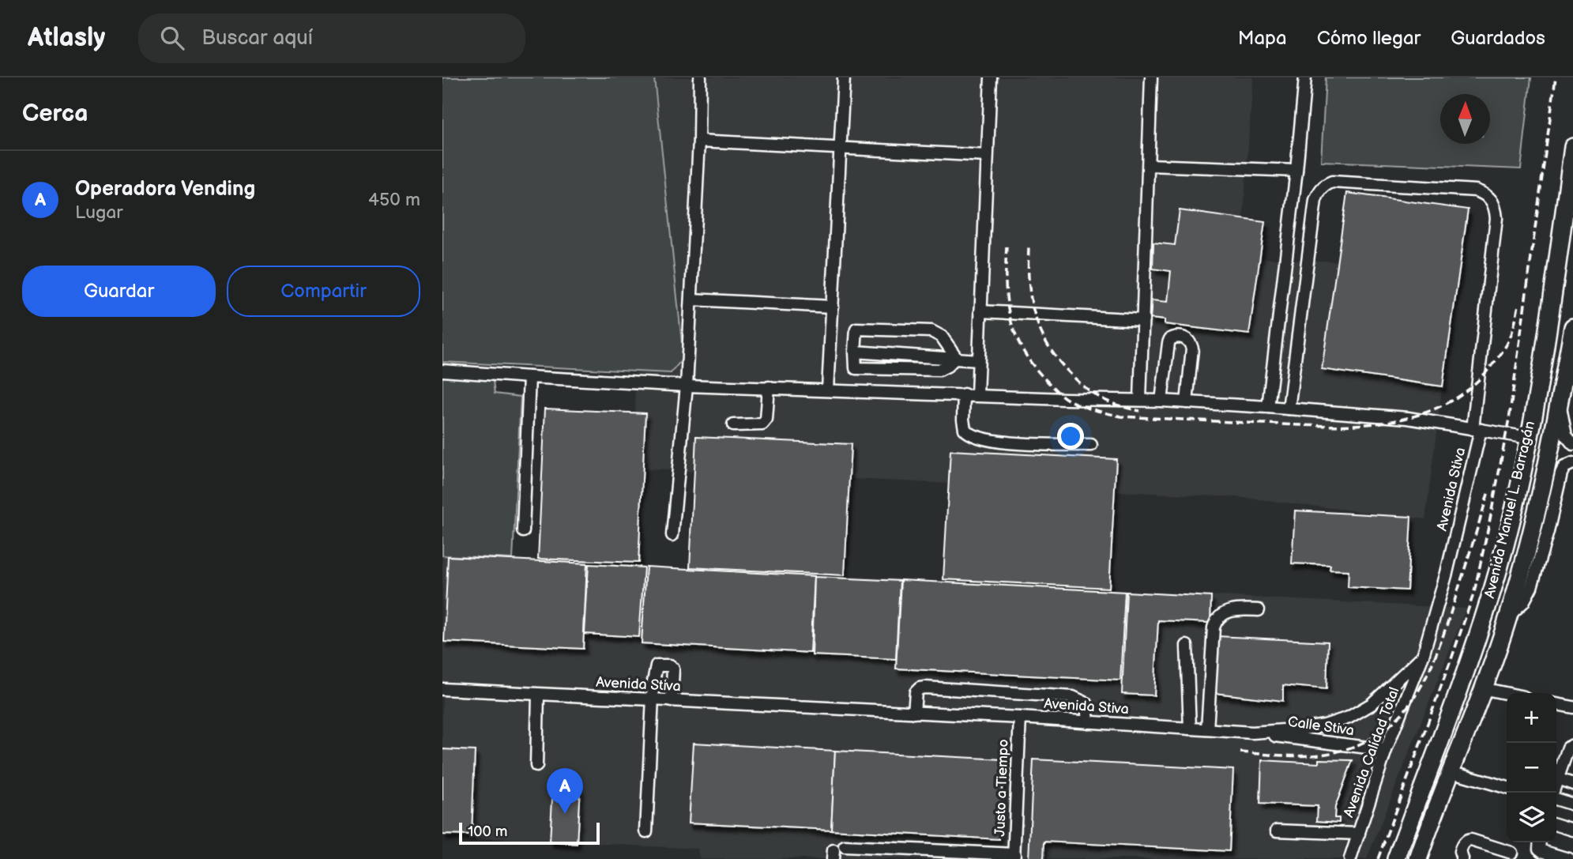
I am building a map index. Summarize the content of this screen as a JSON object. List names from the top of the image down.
{
  "streets": {
    "highway": ["Avenida Manuel L. Barragán"],
    "street": [
      "Avenida Stiva",
      "Calle Stiva",
      "Avenida Calidad Total",
      "Justo a Tiempo"
    ]
  },
  "crossings": [
    ["Avenida Stiva", "Calle Stiva"],
    ["Avenida Stiva", "Avenida Calidad Total"],
    ["Avenida Stiva", "Justo a Tiempo"],
    ["Calle Stiva", "Avenida Calidad Total"]
  ],
  "scale_bar": "100 m",
  "north": "top",
  "page": {
    "header": "Atlasly",
    "search": "Buscar aquí",
    "nav": ["Mapa", "Cómo llegar", "Guardados"],
    "heading": "Cerca",
    "list": [
      {
        "mark": "A",
        "name": "Operadora Vending",
        "note": "Lugar",
        "value": "450 m"
      }
    ],
    "buttons": ["Guardar", "Compartir"],
    "map_buttons": ["+", "−"],
    "pins": "A",
    "scale": "100 m"
  }
}
